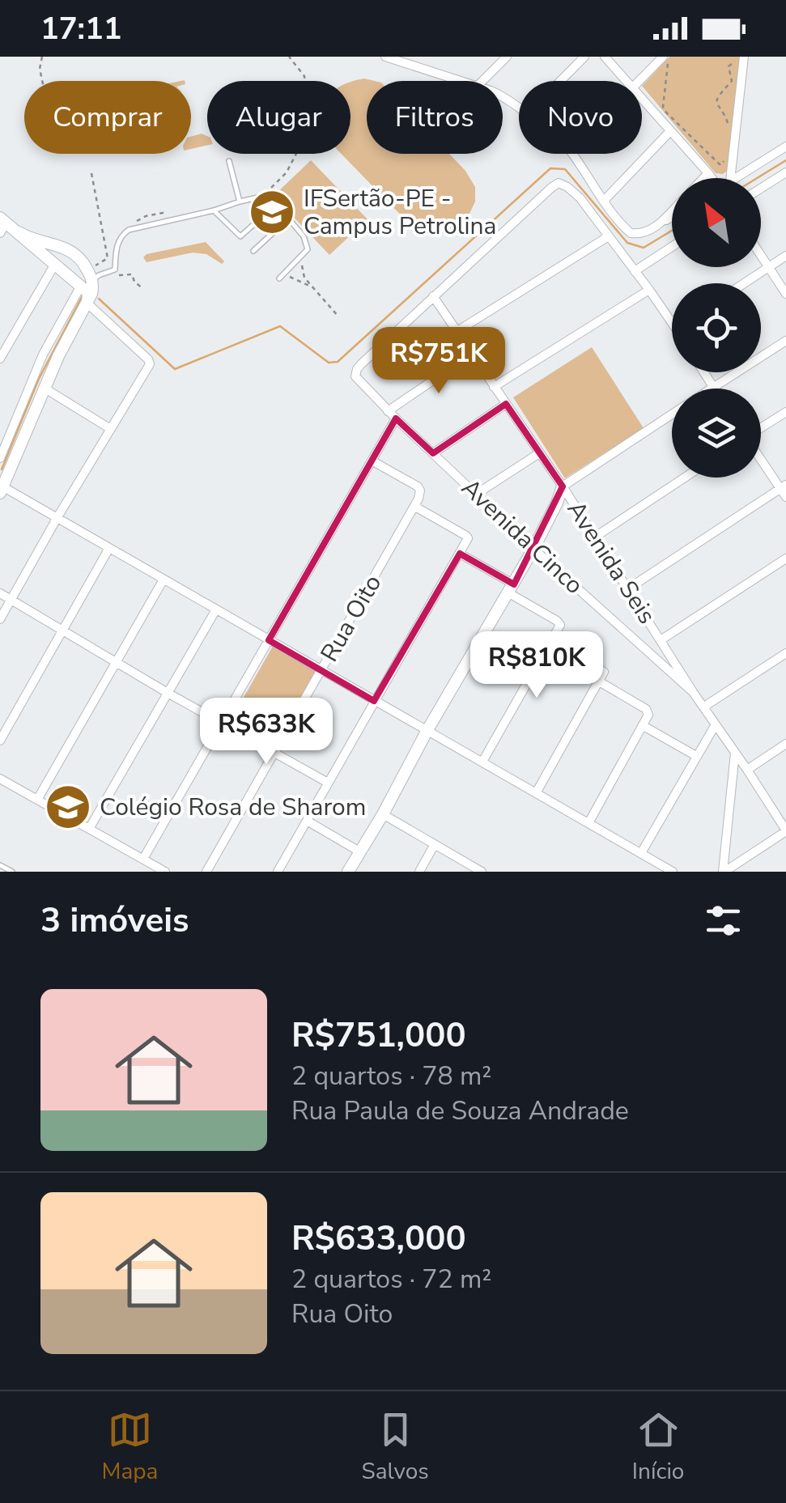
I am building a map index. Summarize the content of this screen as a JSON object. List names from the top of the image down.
{
  "streets": {
    "street": ["Avenida Cinco", "Avenida Seis", "Rua Oito"]
  },
  "crossings": [
    ["Avenida Cinco", "Avenida Seis"]
  ],
  "places": {
    "school or university": ["IFSertão-PE - Campus Petrolina", "Colégio Rosa de Sharom"]
  },
  "north": "top left",
  "page": {
    "status": "17:11",
    "chip": [
      "Comprar",
      "Alugar",
      "Filtros",
      "Novo"
    ],
    "price": ["R$751K", "R$810K", "R$633K"],
    "heading": "3 imóveis",
    "list": [
      {
        "name": "R$751,000",
        "note": "2 quartos · 78 m² · Rua Paula de Souza Andrade"
      },
      {
        "name": "R$633,000",
        "note": "2 quartos · 72 m² · Rua Oito"
      }
    ],
    "tabs": ["Mapa", "Salvos", "Início"]
  }
}
